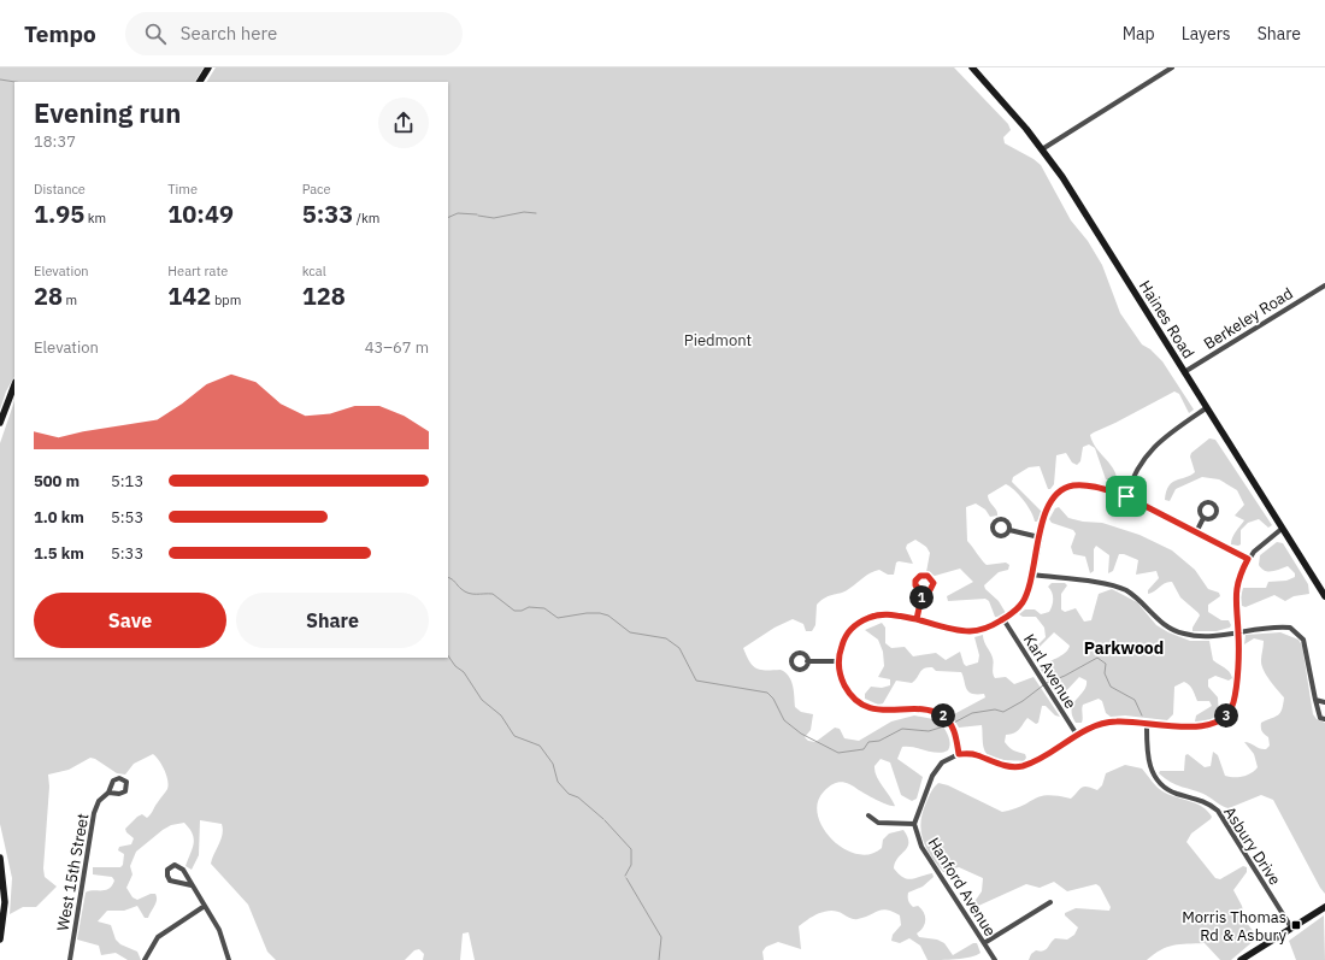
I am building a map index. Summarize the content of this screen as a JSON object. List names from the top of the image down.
{
  "streets": {
    "main road": ["Haines Road"],
    "street": [
      "Berkeley Road",
      "Karl Avenue",
      "Asbury Drive",
      "West 15th Street",
      "Hanford Avenue"
    ]
  },
  "crossings": [
    ["Berkeley Road", "Haines Road"]
  ],
  "districts": ["Parkwood"],
  "parks": ["Piedmont"],
  "places": {
    "transit": ["Morris Thomas Rd & Asbury"]
  },
  "page": {
    "header": "Tempo",
    "search": "Search here",
    "nav": ["Map", "Layers", "Share"],
    "heading": ["Evening run", "18:37"],
    "stats": [
      ["Distance", "1.95 km"],
      ["Time", "10:49"],
      ["Pace", "5:33 /km"],
      ["Elevation", "28 m"],
      ["Heart rate", "142 bpm"],
      ["kcal", "128"]
    ],
    "chart": ["Elevation", "43–67 m"],
    "list": [
      {
        "name": "500 m",
        "note": "5:13"
      },
      {
        "name": "1.0 km",
        "note": "5:53"
      },
      {
        "name": "1.5 km",
        "note": "5:33"
      }
    ],
    "buttons": ["Save", "Share"],
    "pins": ["1", "2", "3"]
  }
}
